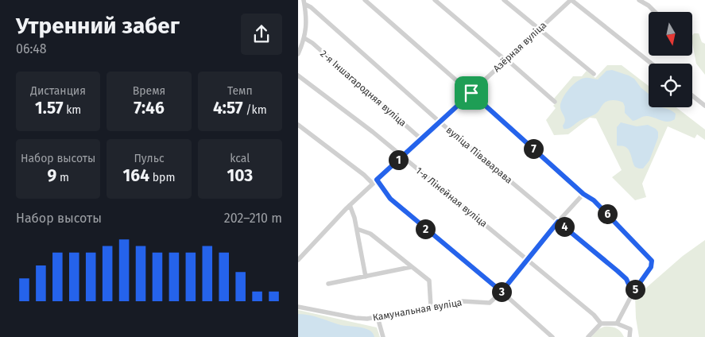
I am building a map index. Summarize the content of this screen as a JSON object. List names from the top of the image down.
{
  "streets": {
    "street": [
      "Азёрная вуліца",
      "2-я Іншагародняя вуліца",
      "вуліца Піваварава",
      "1-я Лінейная вуліца",
      "Камунальная вуліца"
    ]
  },
  "crossings": [
    ["Азёрная вуліца", "2-я Іншагародняя вуліца"],
    ["Азёрная вуліца", "вуліца Піваварава"],
    ["Азёрная вуліца", "1-я Лінейная вуліца"],
    ["вуліца Піваварава", "Камунальная вуліца"],
    ["1-я Лінейная вуліца", "Камунальная вуліца"]
  ],
  "north": "bottom",
  "page": {
    "heading": ["Утренний забег", "06:48"],
    "stats": [
      ["Дистанция", "1.57 km"],
      ["Время", "7:46"],
      ["Темп", "4:57 /km"],
      ["Набор высоты", "9 m"],
      ["Пульс", "164 bpm"],
      ["kcal", "103"]
    ],
    "pins": [
      "7",
      "1",
      "6",
      "4",
      "2",
      "5",
      "3"
    ],
    "chart": ["Набор высоты", "202–210 m"]
  }
}
